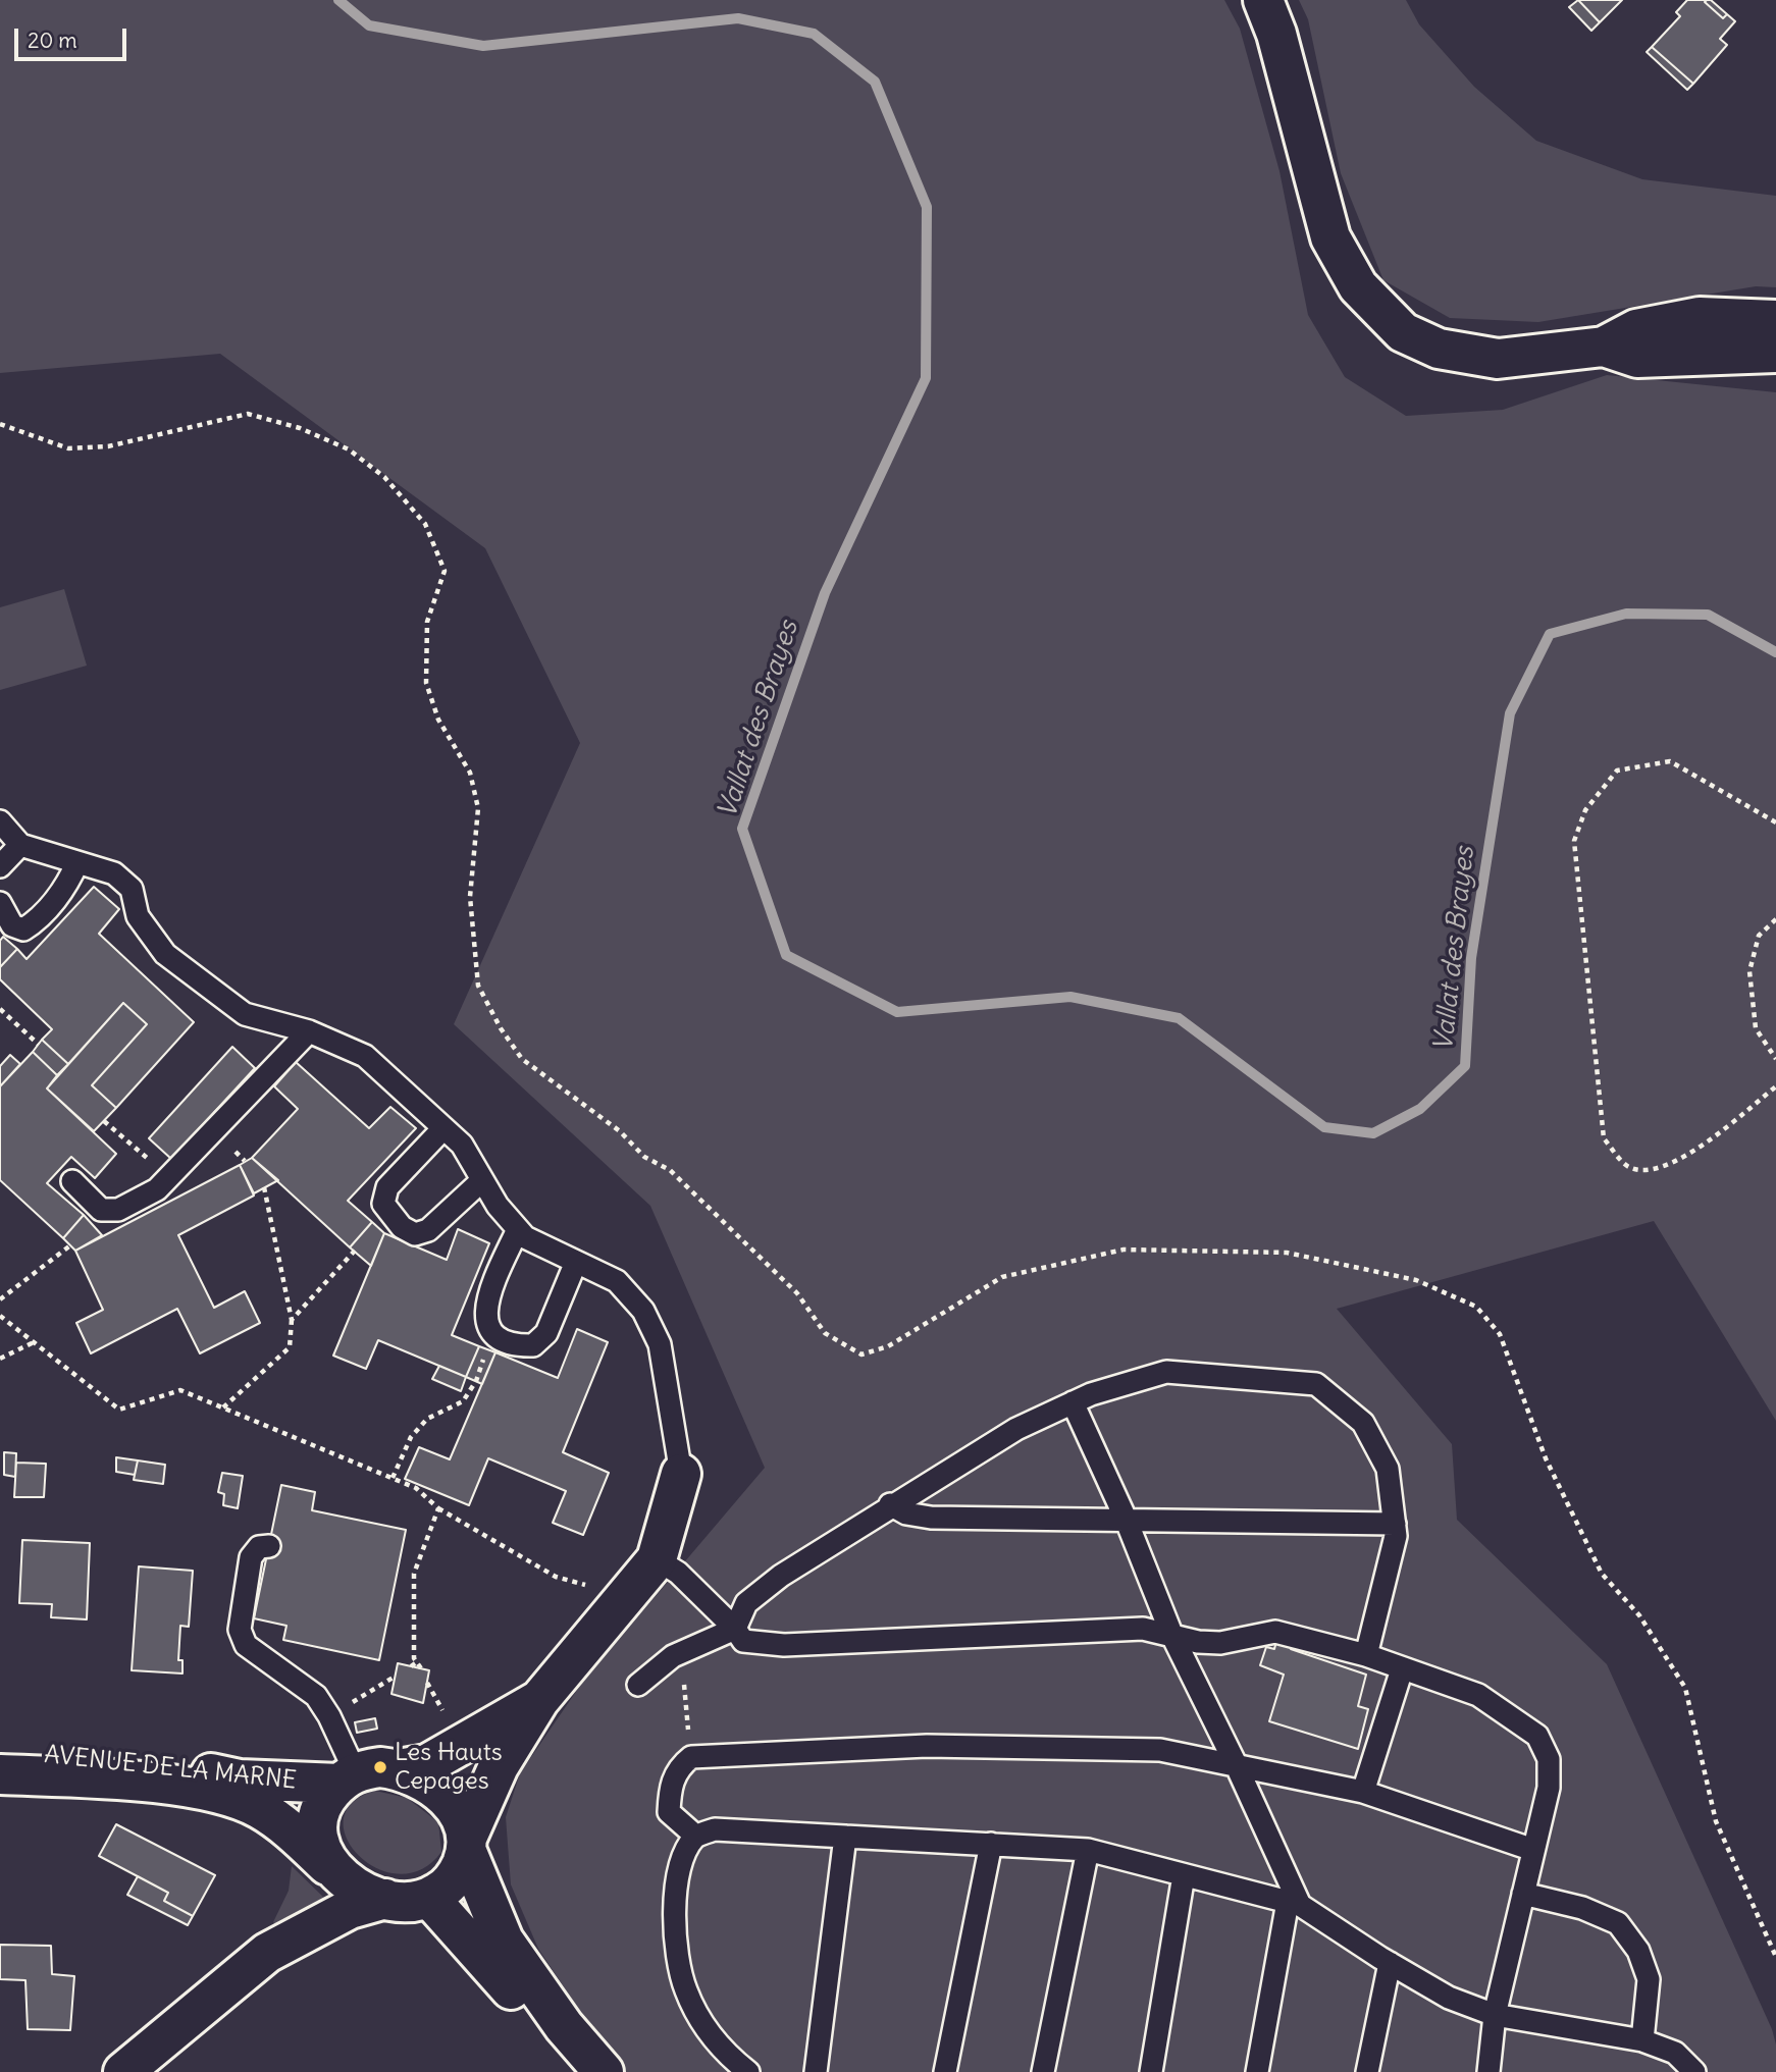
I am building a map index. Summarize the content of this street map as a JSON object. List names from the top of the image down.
{
  "streets": {
    "street": ["AVENUE DE LA MARNE"]
  },
  "water": ["Vallat des Brayes"],
  "places": ["Les Hauts Cepages"],
  "scale_bar": "20 m"
}
